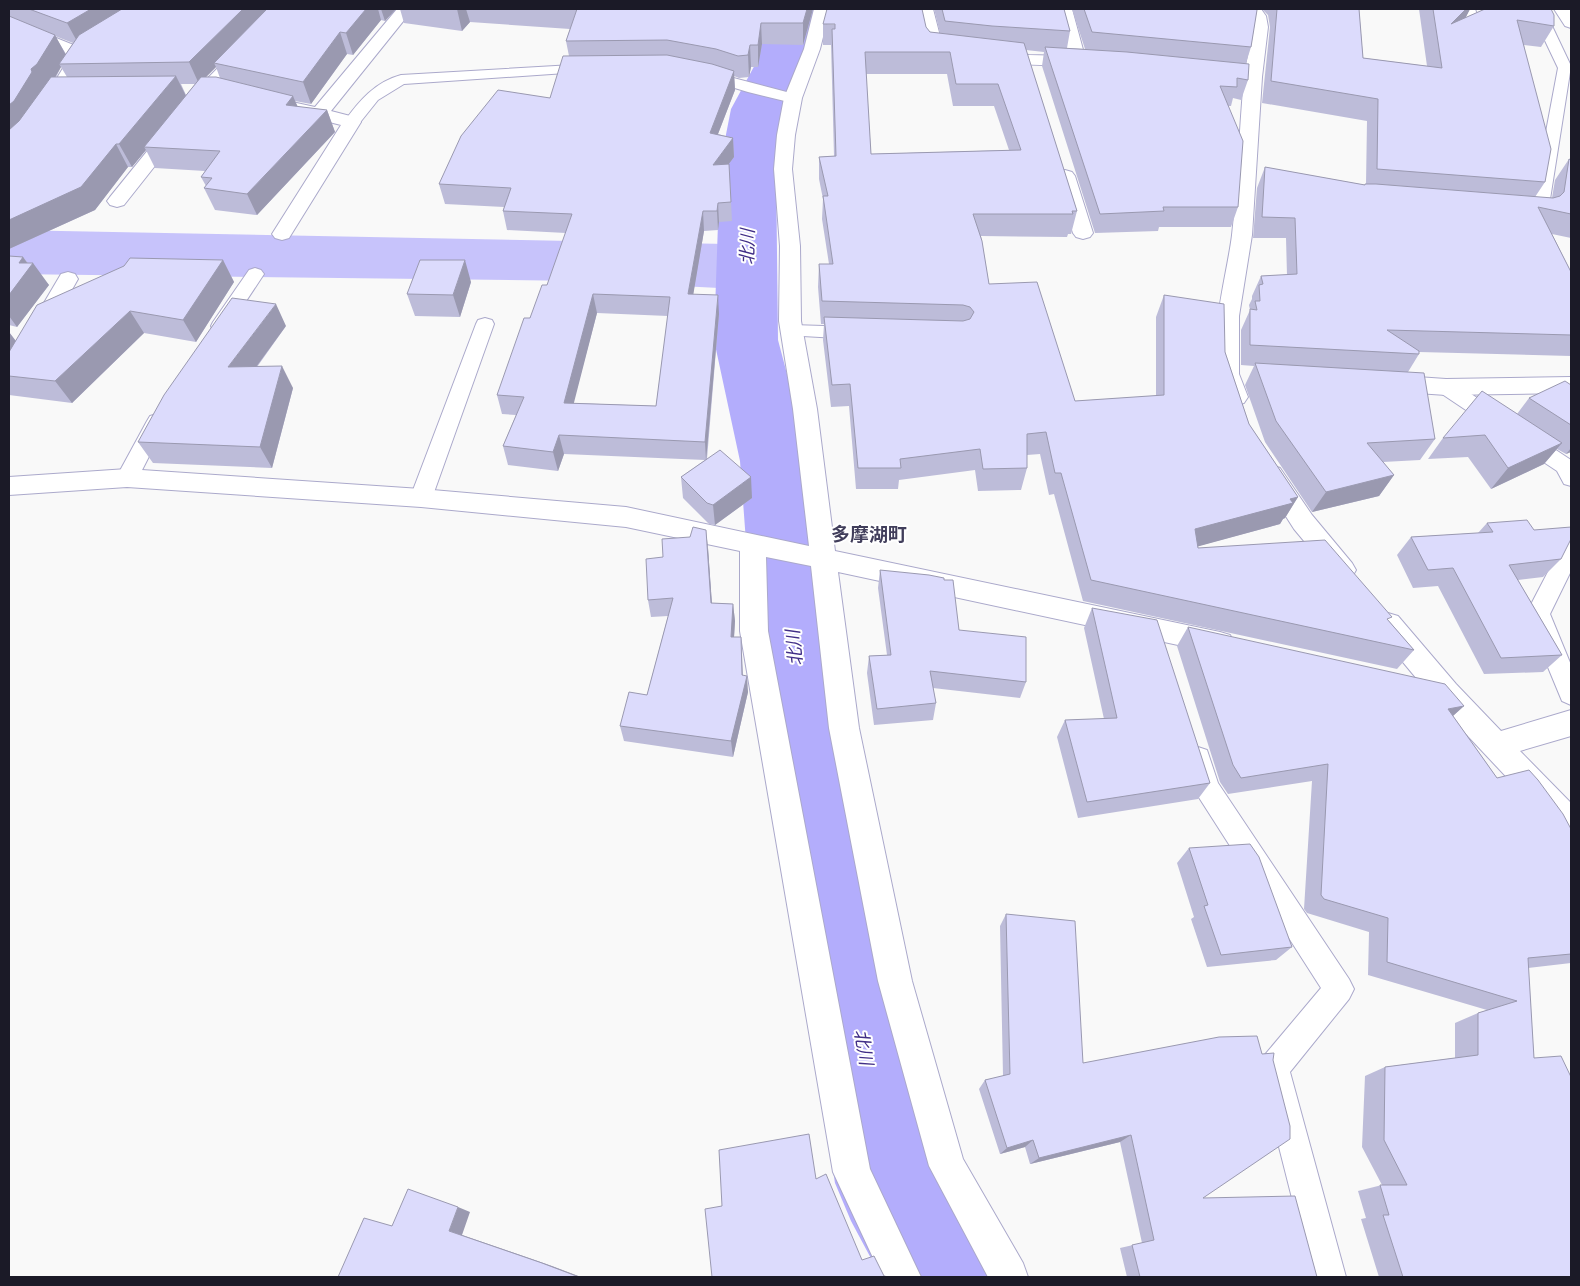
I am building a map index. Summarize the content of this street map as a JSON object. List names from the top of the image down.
{
  "districts": ["多摩湖町"],
  "water": ["北川"]
}
